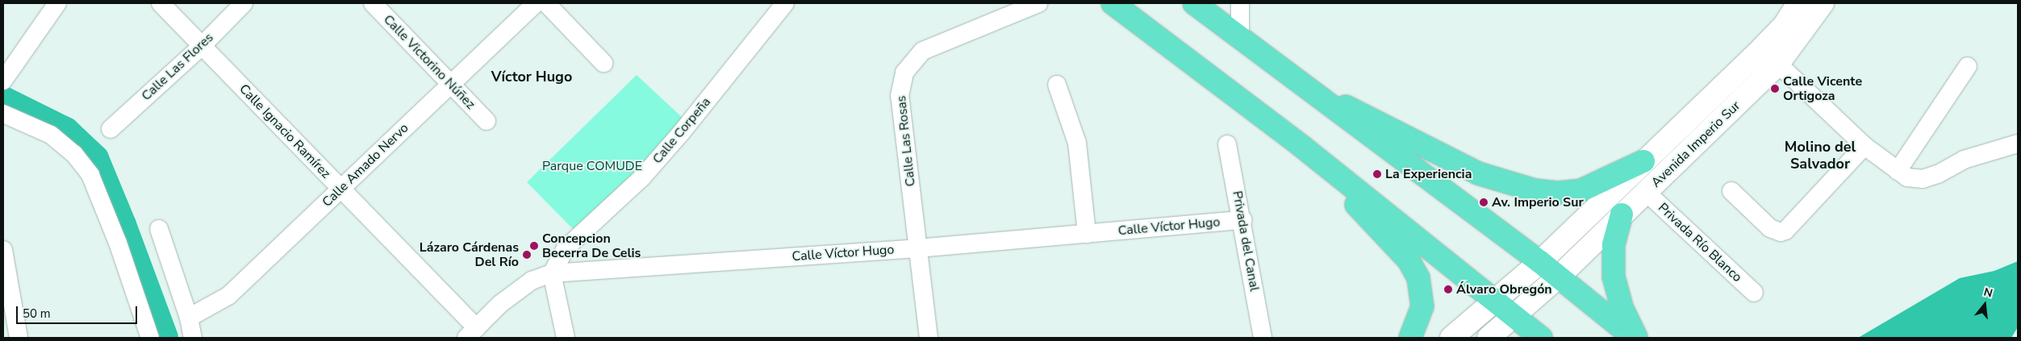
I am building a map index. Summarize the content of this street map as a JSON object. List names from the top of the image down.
{
  "streets": {
    "street": [
      "Calle Victorino Núñez",
      "Calle Las Flores",
      "Calle Corpeña",
      "Calle Ignacio Ramírez",
      "Calle Las Rosas",
      "Avenida Imperio Sur",
      "Calle Amado Nervo",
      "Calle Víctor Hugo",
      "Privada del Canal",
      "Privada Río Blanco"
    ]
  },
  "crossings": [
    ["Calle Victorino Núñez", "Calle Amado Nervo"],
    ["Calle Las Flores", "Calle Ignacio Ramírez"],
    ["Calle Corpeña", "Calle Víctor Hugo"],
    ["Calle Ignacio Ramírez", "Calle Amado Nervo"],
    ["Calle Ignacio Ramírez", "Calle Víctor Hugo"],
    ["Calle Las Rosas", "Calle Víctor Hugo"],
    ["Avenida Imperio Sur", "Privada Río Blanco"],
    ["Calle Víctor Hugo", "Privada del Canal"]
  ],
  "districts": ["Víctor Hugo", "Molino del Salvador"],
  "parks": ["Parque COMUDE"],
  "places": [
    "Calle Vicente Ortigoza",
    "La Experiencia",
    "Av. Imperio Sur",
    "Concepcion Becerra De Celis",
    "Lázaro Cárdenas Del Río",
    "Álvaro Obregón"
  ],
  "scale_bar": "50 m",
  "north": "top"
}
